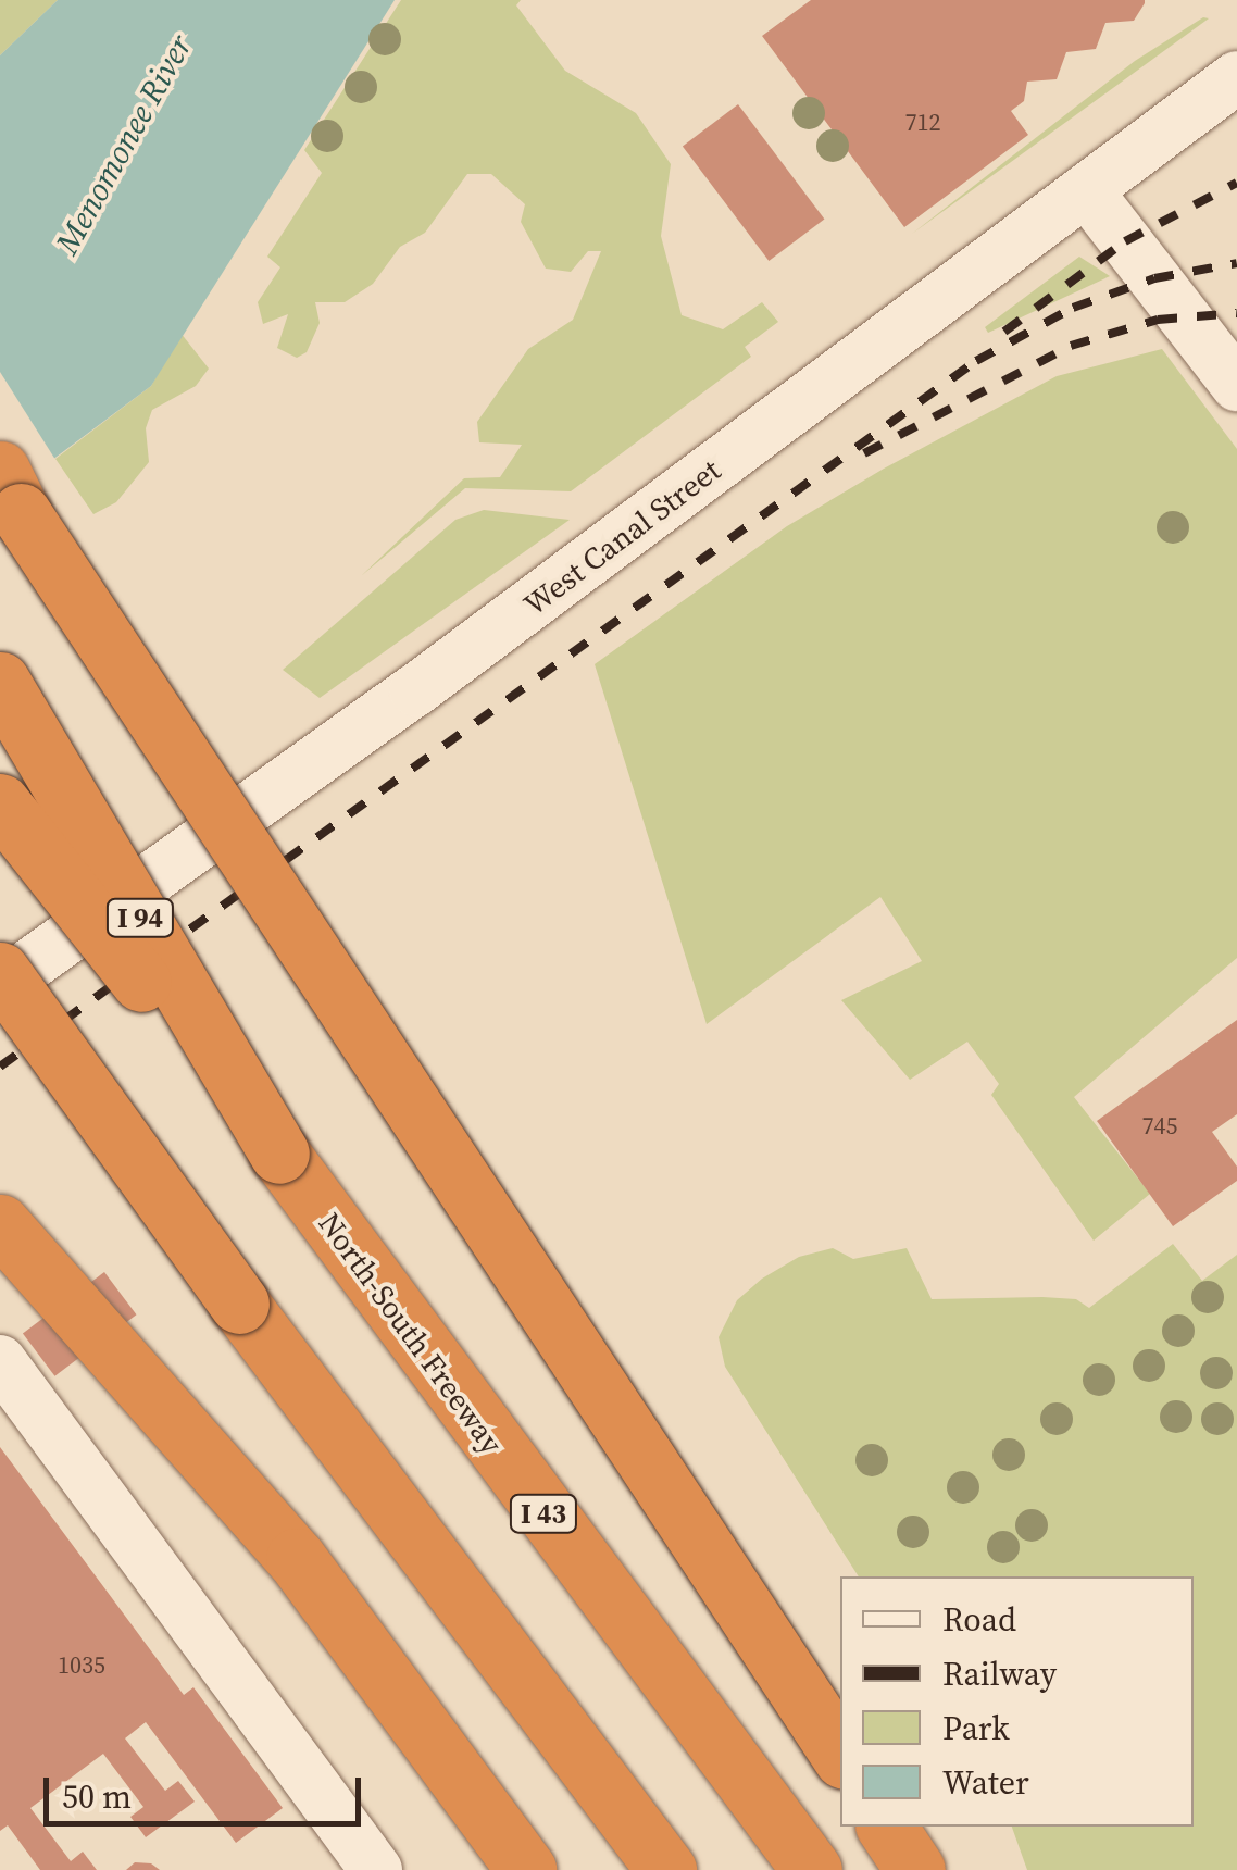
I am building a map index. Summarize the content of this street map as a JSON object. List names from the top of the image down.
{
  "streets": {
    "highway": ["I 94", "North-South Freeway", "I 43"],
    "street": ["West Canal Street"]
  },
  "crossings": [
    ["I 94", "North-South Freeway"]
  ],
  "water": ["Menomonee River"],
  "house_numbers": ["712", "745", "1035"],
  "legend": [
    "Road",
    "Railway",
    "Park",
    "Water"
  ],
  "scale_bar": "50 m"
}
